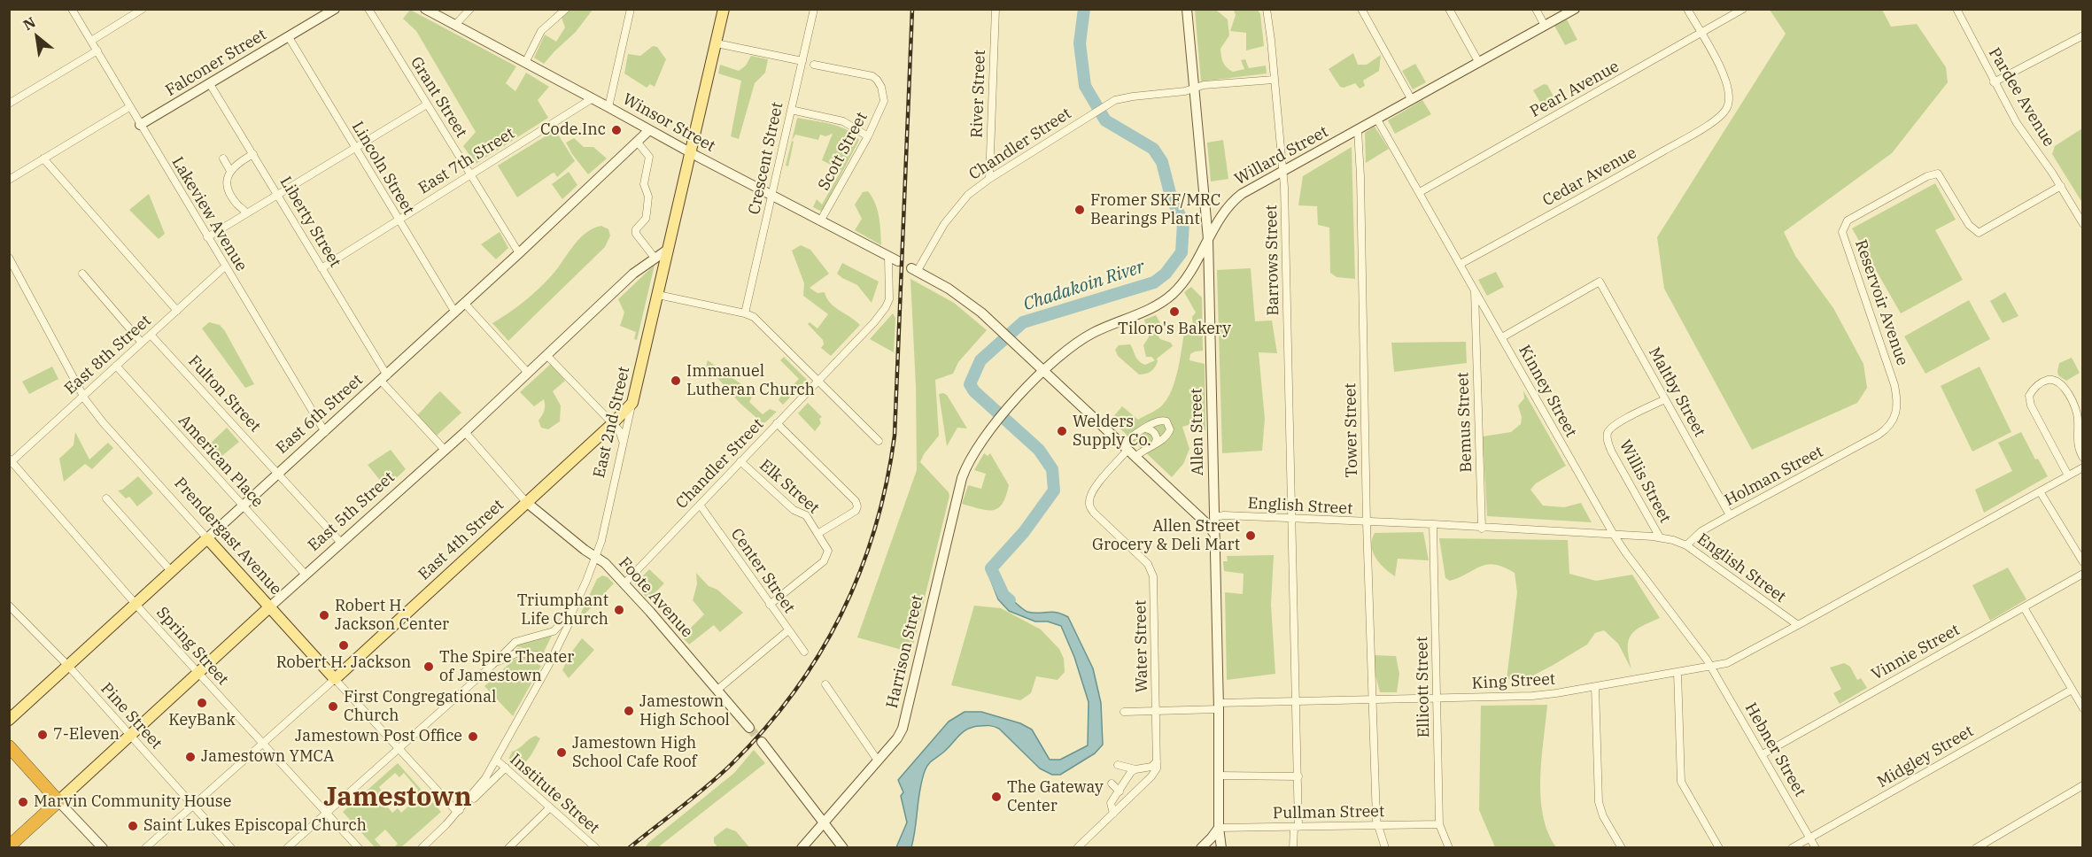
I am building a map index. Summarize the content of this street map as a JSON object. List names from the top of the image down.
{
  "streets": {
    "main road": [
      "East 6th Street",
      "East 2nd Street",
      "East 5th Street",
      "Prendergast Avenue",
      "East 4th Street"
    ],
    "street": [
      "Falconer Street",
      "Pearl Avenue",
      "River Street",
      "Grant Street",
      "Pardee Avenue",
      "Winsor Street",
      "Chandler Street",
      "Scott Street",
      "Willard Street",
      "Crescent Street",
      "East 7th Street",
      "Lincoln Street",
      "Cedar Avenue",
      "Lakeview Avenue",
      "Liberty Street",
      "Barrows Street",
      "Reservoir Avenue",
      "East 8th Street",
      "Kinney Street",
      "Maltby Street",
      "Fulton Street",
      "Bemus Street",
      "Tower Street",
      "Allen Street",
      "American Place",
      "Holman Street",
      "Willis Street",
      "Elk Street",
      "English Street",
      "Center Street",
      "Foote Avenue",
      "Spring Street",
      "Water Street",
      "Harrison Street",
      "Vinnie Street",
      "King Street",
      "Ellicott Street",
      "Pine Street",
      "Hebner Street",
      "Midgley Street",
      "Institute Street",
      "Pullman Street"
    ]
  },
  "crossings": [
    ["Falconer Street", "Lincoln Street"],
    ["Falconer Street", "Lakeview Avenue"],
    ["Falconer Street", "Liberty Street"],
    ["Pearl Avenue", "Cedar Avenue"],
    ["Pearl Avenue", "Kinney Street"],
    ["River Street", "Chandler Street"],
    ["Grant Street", "East 7th Street"],
    ["Grant Street", "East 6th Street"],
    ["Pardee Avenue", "Reservoir Avenue"],
    ["Winsor Street", "Chandler Street"],
    ["Winsor Street", "Scott Street"],
    ["Winsor Street", "Crescent Street"],
    ["Winsor Street", "East 7th Street"],
    ["Winsor Street", "East 6th Street"],
    ["Winsor Street", "East 2nd Street"],
    ["Chandler Street", "Allen Street"],
    ["Chandler Street", "Elk Street"],
    ["Chandler Street", "Center Street"],
    ["Chandler Street", "Foote Avenue"],
    ["Willard Street", "Barrows Street"],
    ["Willard Street", "Kinney Street"],
    ["Willard Street", "Tower Street"],
    ["Willard Street", "Allen Street"],
    ["Willard Street", "Harrison Street"],
    ["East 7th Street", "Lincoln Street"],
    ["East 7th Street", "Liberty Street"],
    ["Lincoln Street", "East 6th Street"],
    ["Cedar Avenue", "Kinney Street"],
    ["Lakeview Avenue", "East 8th Street"],
    ["Lakeview Avenue", "East 6th Street"],
    ["Liberty Street", "East 6th Street"],
    ["Liberty Street", "East 5th Street"],
    ["Barrows Street", "English Street"],
    ["Barrows Street", "King Street"],
    ["Barrows Street", "Pullman Street"],
    ["Reservoir Avenue", "Holman Street"],
    ["East 8th Street", "Fulton Street"],
    ["East 8th Street", "American Place"],
    ["East 8th Street", "Prendergast Avenue"],
    ["East 8th Street", "Spring Street"],
    ["Kinney Street", "Maltby Street"],
    ["Kinney Street", "Bemus Street"],
    ["Kinney Street", "English Street"],
    ["Kinney Street", "King Street"],
    ["Kinney Street", "Hebner Street"],
    ["Maltby Street", "Holman Street"],
    ["Maltby Street", "Willis Street"],
    ["Fulton Street", "East 6th Street"],
    ["Fulton Street", "East 5th Street"],
    ["East 6th Street", "American Place"],
    ["East 6th Street", "Prendergast Avenue"],
    ["East 6th Street", "Spring Street"],
    ["East 6th Street", "Pine Street"],
    ["East 2nd Street", "East 5th Street"],
    ["East 2nd Street", "Prendergast Avenue"],
    ["East 2nd Street", "East 4th Street"],
    ["East 2nd Street", "Foote Avenue"],
    ["East 2nd Street", "Institute Street"],
    ["Bemus Street", "English Street"],
    ["Tower Street", "English Street"],
    ["Tower Street", "King Street"],
    ["Tower Street", "Pullman Street"],
    ["Allen Street", "English Street"],
    ["Allen Street", "King Street"],
    ["Allen Street", "Pullman Street"],
    ["American Place", "East 5th Street"],
    ["Holman Street", "English Street"],
    ["Willis Street", "English Street"],
    ["English Street", "King Street"],
    ["English Street", "Ellicott Street"],
    ["East 5th Street", "Prendergast Avenue"],
    ["East 5th Street", "Spring Street"],
    ["East 5th Street", "Pine Street"],
    ["Prendergast Avenue", "East 4th Street"],
    ["East 4th Street", "Foote Avenue"],
    ["East 4th Street", "Spring Street"],
    ["East 4th Street", "Pine Street"],
    ["Water Street", "King Street"],
    ["Vinnie Street", "Hebner Street"],
    ["King Street", "Ellicott Street"],
    ["King Street", "Hebner Street"],
    ["Ellicott Street", "Pullman Street"],
    ["Hebner Street", "Midgley Street"]
  ],
  "districts": ["Jamestown"],
  "water": ["Chadakoin River"],
  "places": [
    "Code.Inc",
    "Fromer SKF/MRC Bearings Plant",
    "Tiloro's Bakery",
    "Immanuel Lutheran Church",
    "Welders Supply Co.",
    "Allen Street Grocery & Deli Mart",
    "Triumphant Life Church",
    "Robert H. Jackson Center",
    "Robert H. Jackson",
    "The Spire Theater of Jamestown",
    "KeyBank",
    "First Congregational Church",
    "Jamestown High School",
    "7-Eleven",
    "Jamestown Post Office",
    "Jamestown High School Cafe Roof",
    "Jamestown YMCA",
    "The Gateway Center",
    "Marvin Community House",
    "Saint Lukes Episcopal Church"
  ],
  "north": "top left"
}
